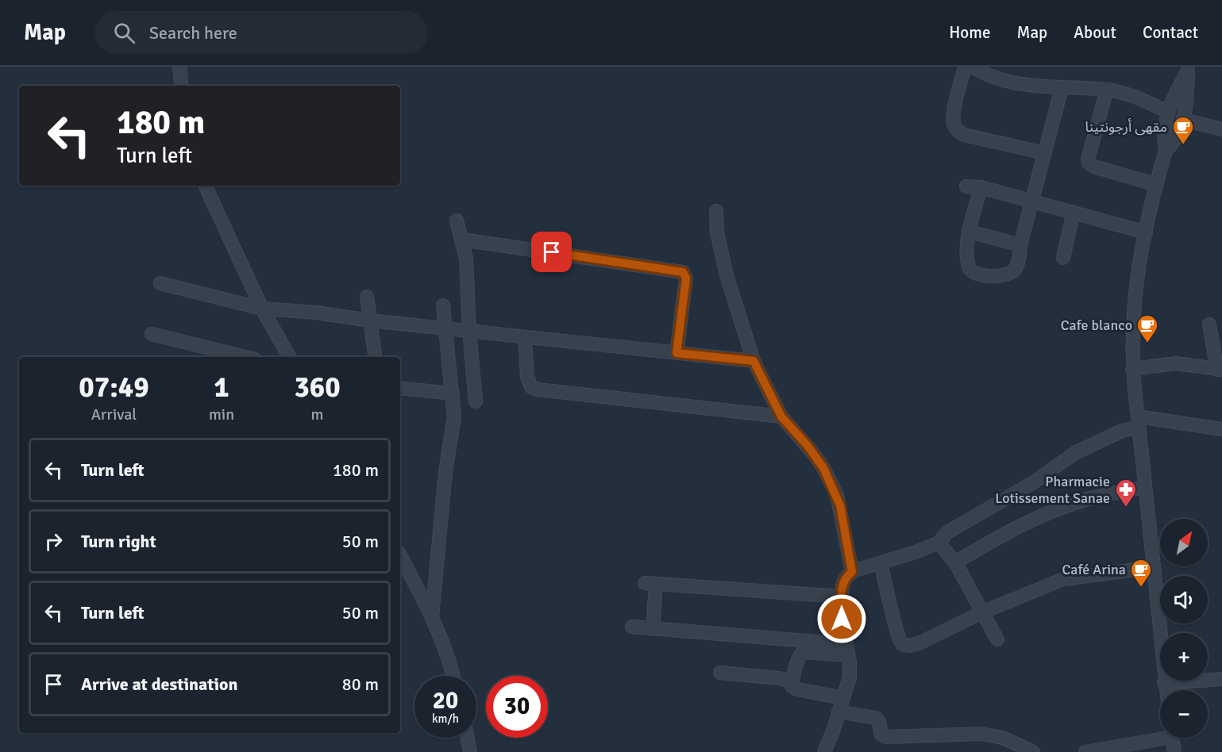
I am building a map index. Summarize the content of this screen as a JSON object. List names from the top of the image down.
{
  "places": {
    "cafe": ["مقهى أرجونتينا", "Cafe blanco", "Café Arina"],
    "pharmacy": ["Pharmacie Lotissement Sanae"]
  },
  "north": "top right",
  "page": {
    "header": "Map",
    "search": "Search here",
    "nav": [
      "Home",
      "Map",
      "About",
      "Contact"
    ],
    "turn": ["180 m", "Turn left"],
    "eta": [
      "07:49",
      "Arrival",
      "1",
      "min",
      "360",
      "m"
    ],
    "list": [
      {
        "name": "Turn left",
        "value": "180 m"
      },
      {
        "name": "Turn right",
        "value": "50 m"
      },
      {
        "name": "Turn left",
        "value": "50 m"
      },
      {
        "name": "Arrive at destination",
        "value": "80 m"
      }
    ],
    "map_buttons": ["+", "−"],
    "speed": "20 km/h",
    "limit": "30"
  }
}
